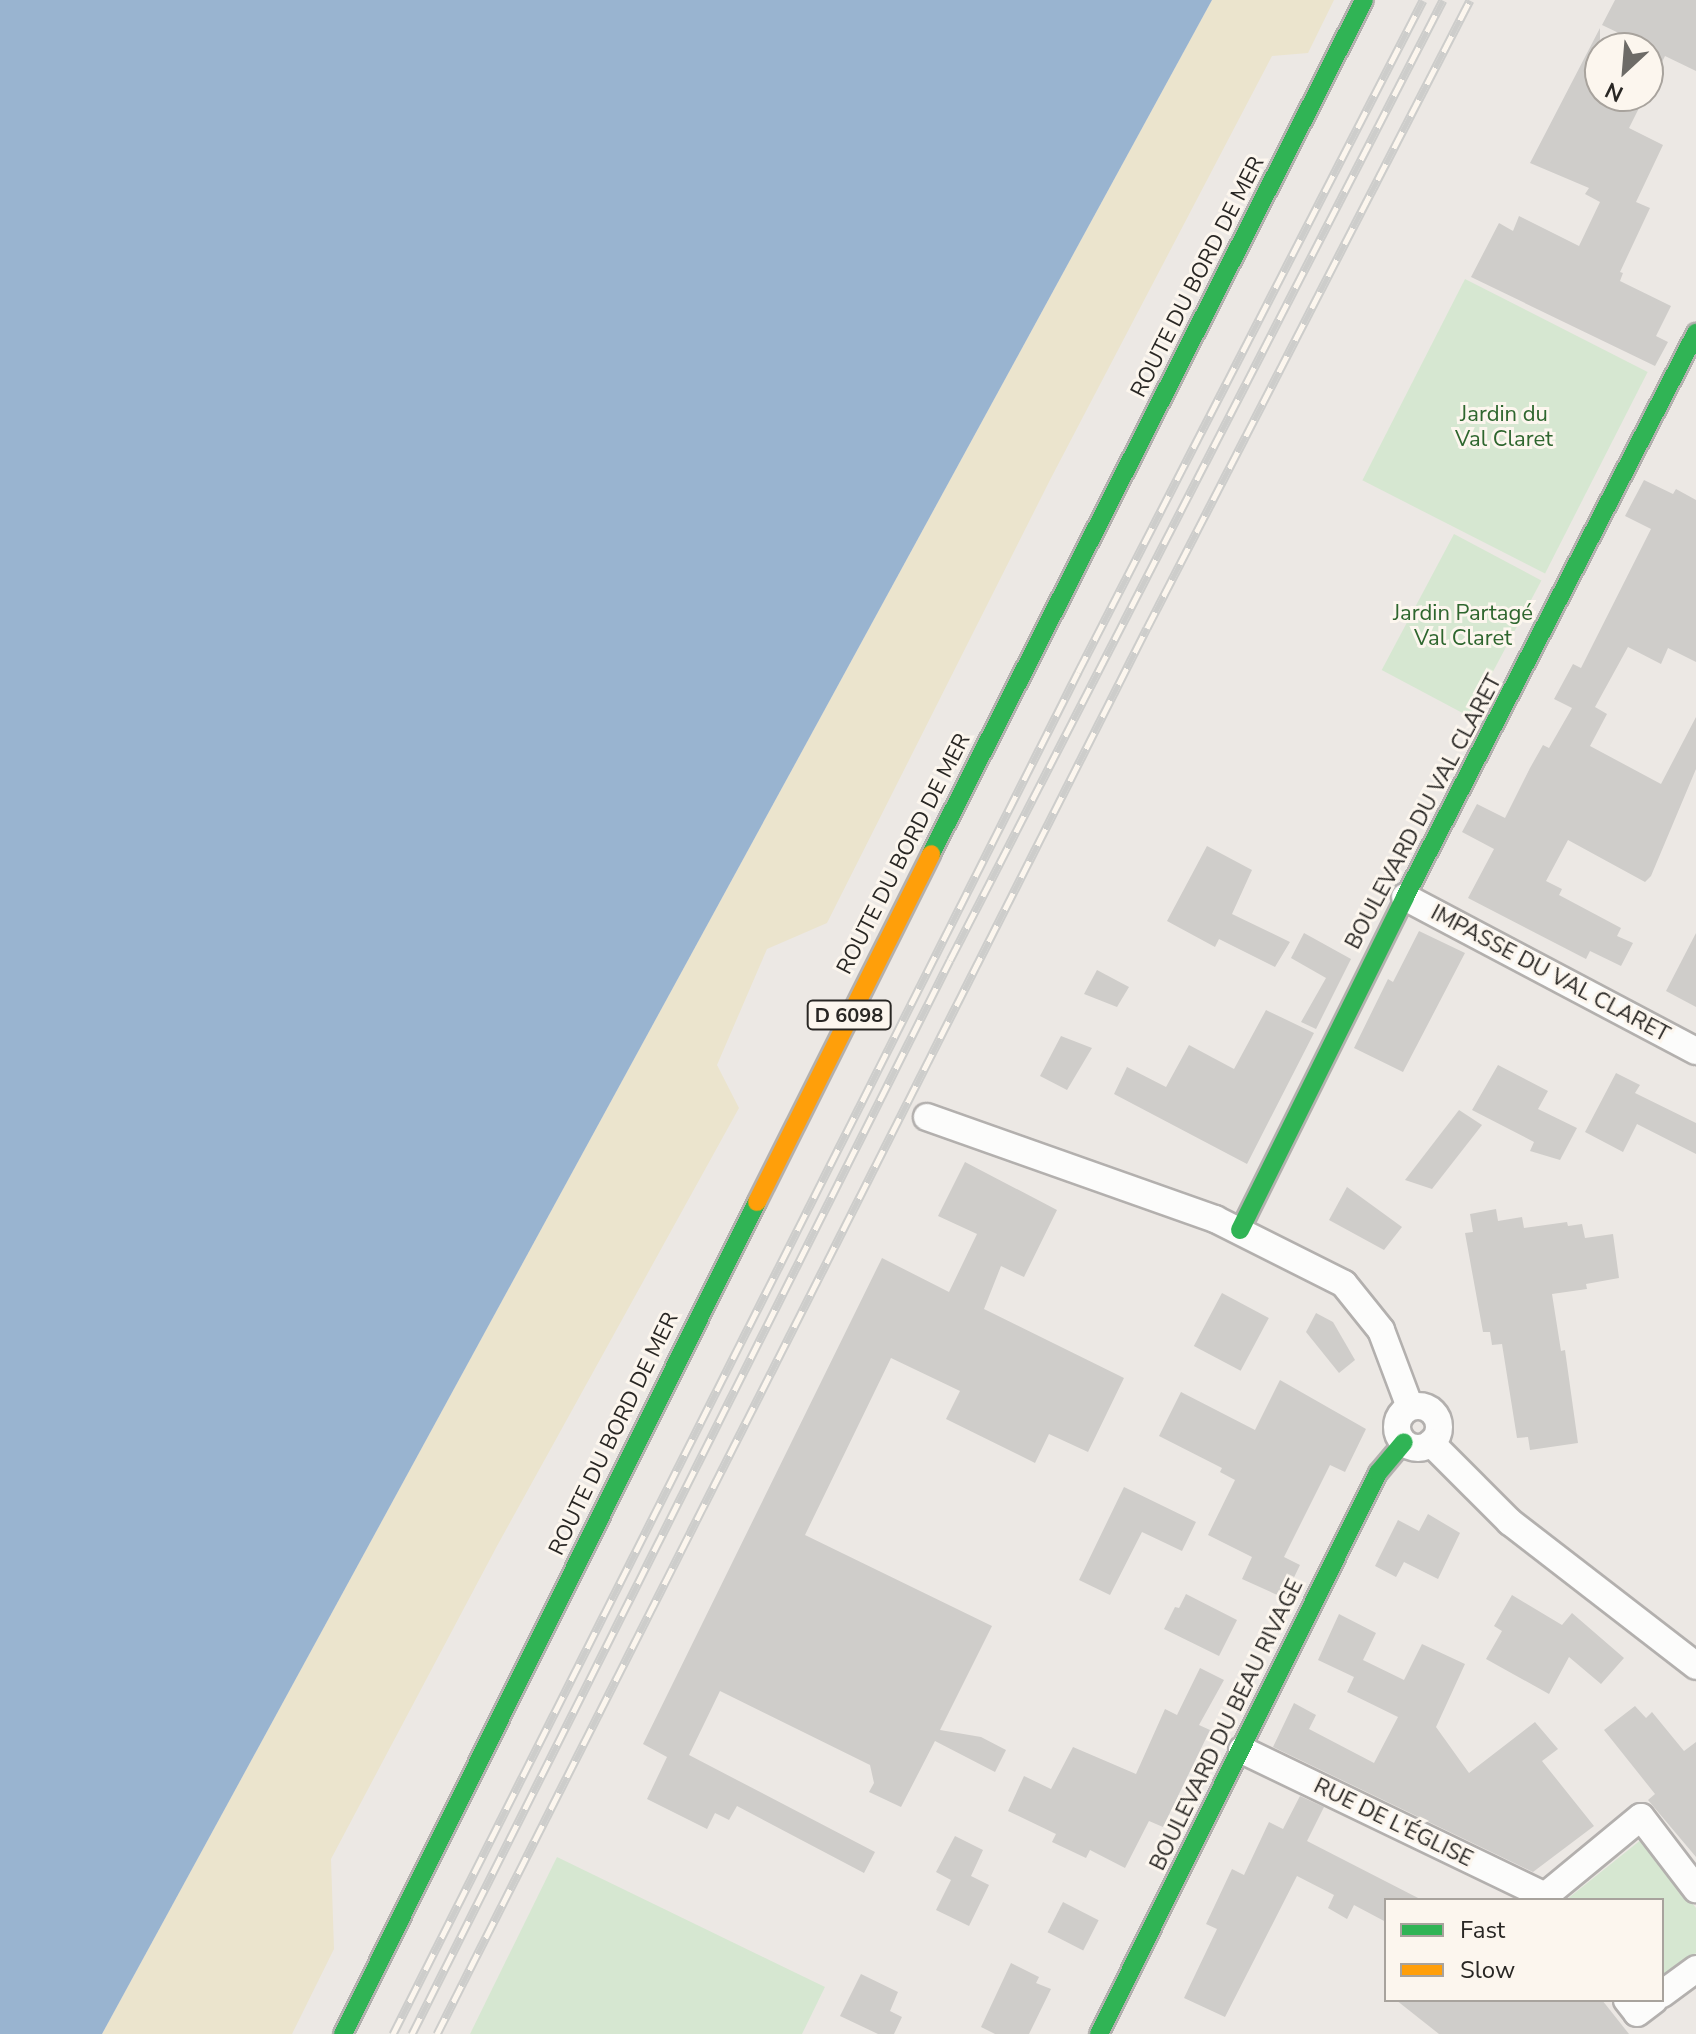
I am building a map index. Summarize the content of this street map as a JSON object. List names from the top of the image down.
{
  "streets": {
    "main road": [
      "ROUTE DU BORD DE MER",
      "BOULEVARD DU VAL CLARET",
      "D 6098",
      "BOULEVARD DU BEAU RIVAGE"
    ],
    "street": ["IMPASSE DU VAL CLARET", "RUE DE L'ÉGLISE"]
  },
  "crossings": [
    ["BOULEVARD DU VAL CLARET", "IMPASSE DU VAL CLARET"],
    ["BOULEVARD DU BEAU RIVAGE", "RUE DE L'ÉGLISE"]
  ],
  "parks": ["Jardin du Val Claret", "Jardin Partagé Val Claret"],
  "legend": ["Fast", "Slow"],
  "north": "bottom left"
}
